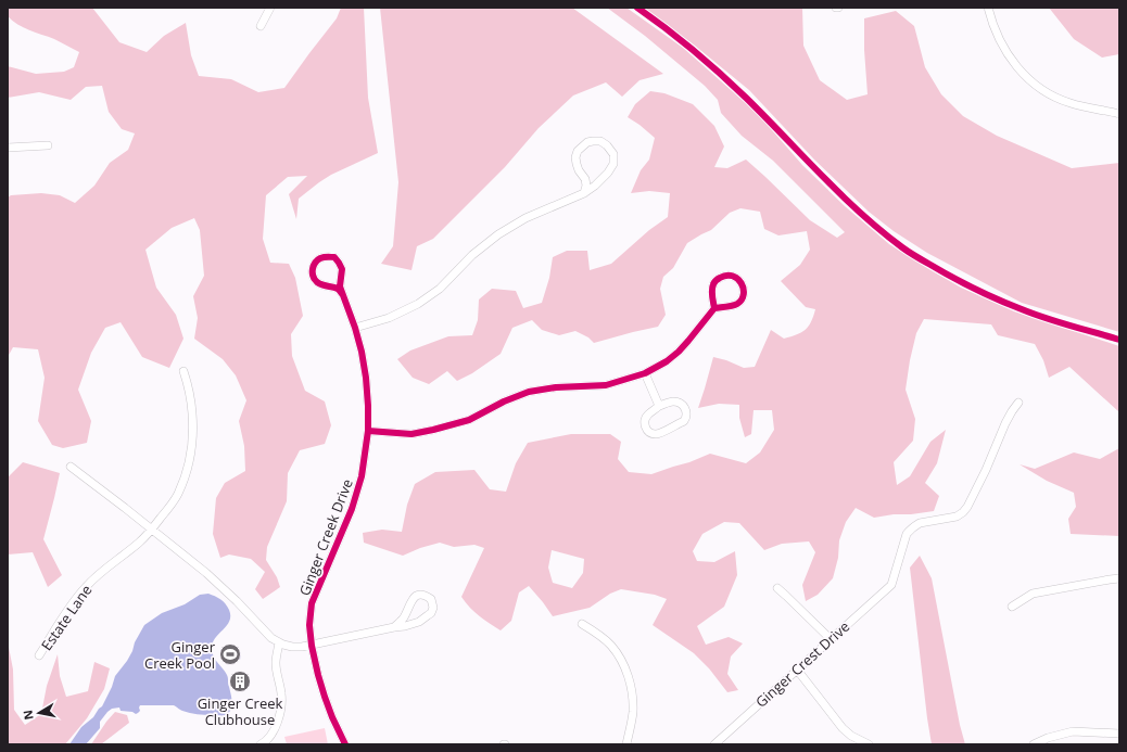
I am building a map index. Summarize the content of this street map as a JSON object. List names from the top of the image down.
{
  "streets": {
    "street": ["Ginger Creek Drive", "Estate Lane", "Ginger Crest Drive"]
  },
  "places": {
    "sports": ["Ginger Creek Pool"],
    "building": ["Ginger Creek Clubhouse"]
  },
  "north": "left"
}
